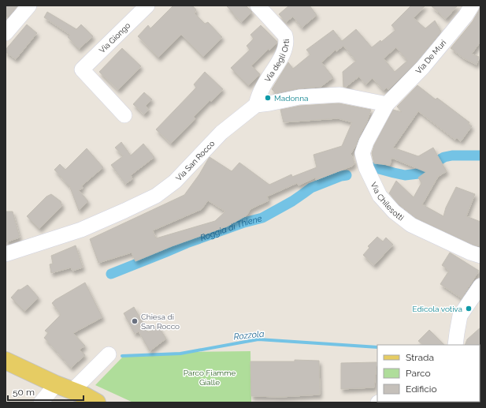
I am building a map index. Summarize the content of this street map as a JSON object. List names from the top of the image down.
{
  "streets": {
    "street": [
      "Via Giongo",
      "Via De Muri",
      "Via degli Orti",
      "Via San Rocco",
      "Via Chilesotti"
    ]
  },
  "crossings": [
    ["Via De Muri", "Via Chilesotti"],
    ["Via degli Orti", "Via San Rocco"]
  ],
  "water": ["Roggia di Thiene", "Rozzola"],
  "parks": ["Parco Fiamme Gialle"],
  "places": ["Madonna", "Edicola votiva", "Chiesa di San Rocco"],
  "legend": ["Strada", "Parco", "Edificio"],
  "scale_bar": "50 m"
}
